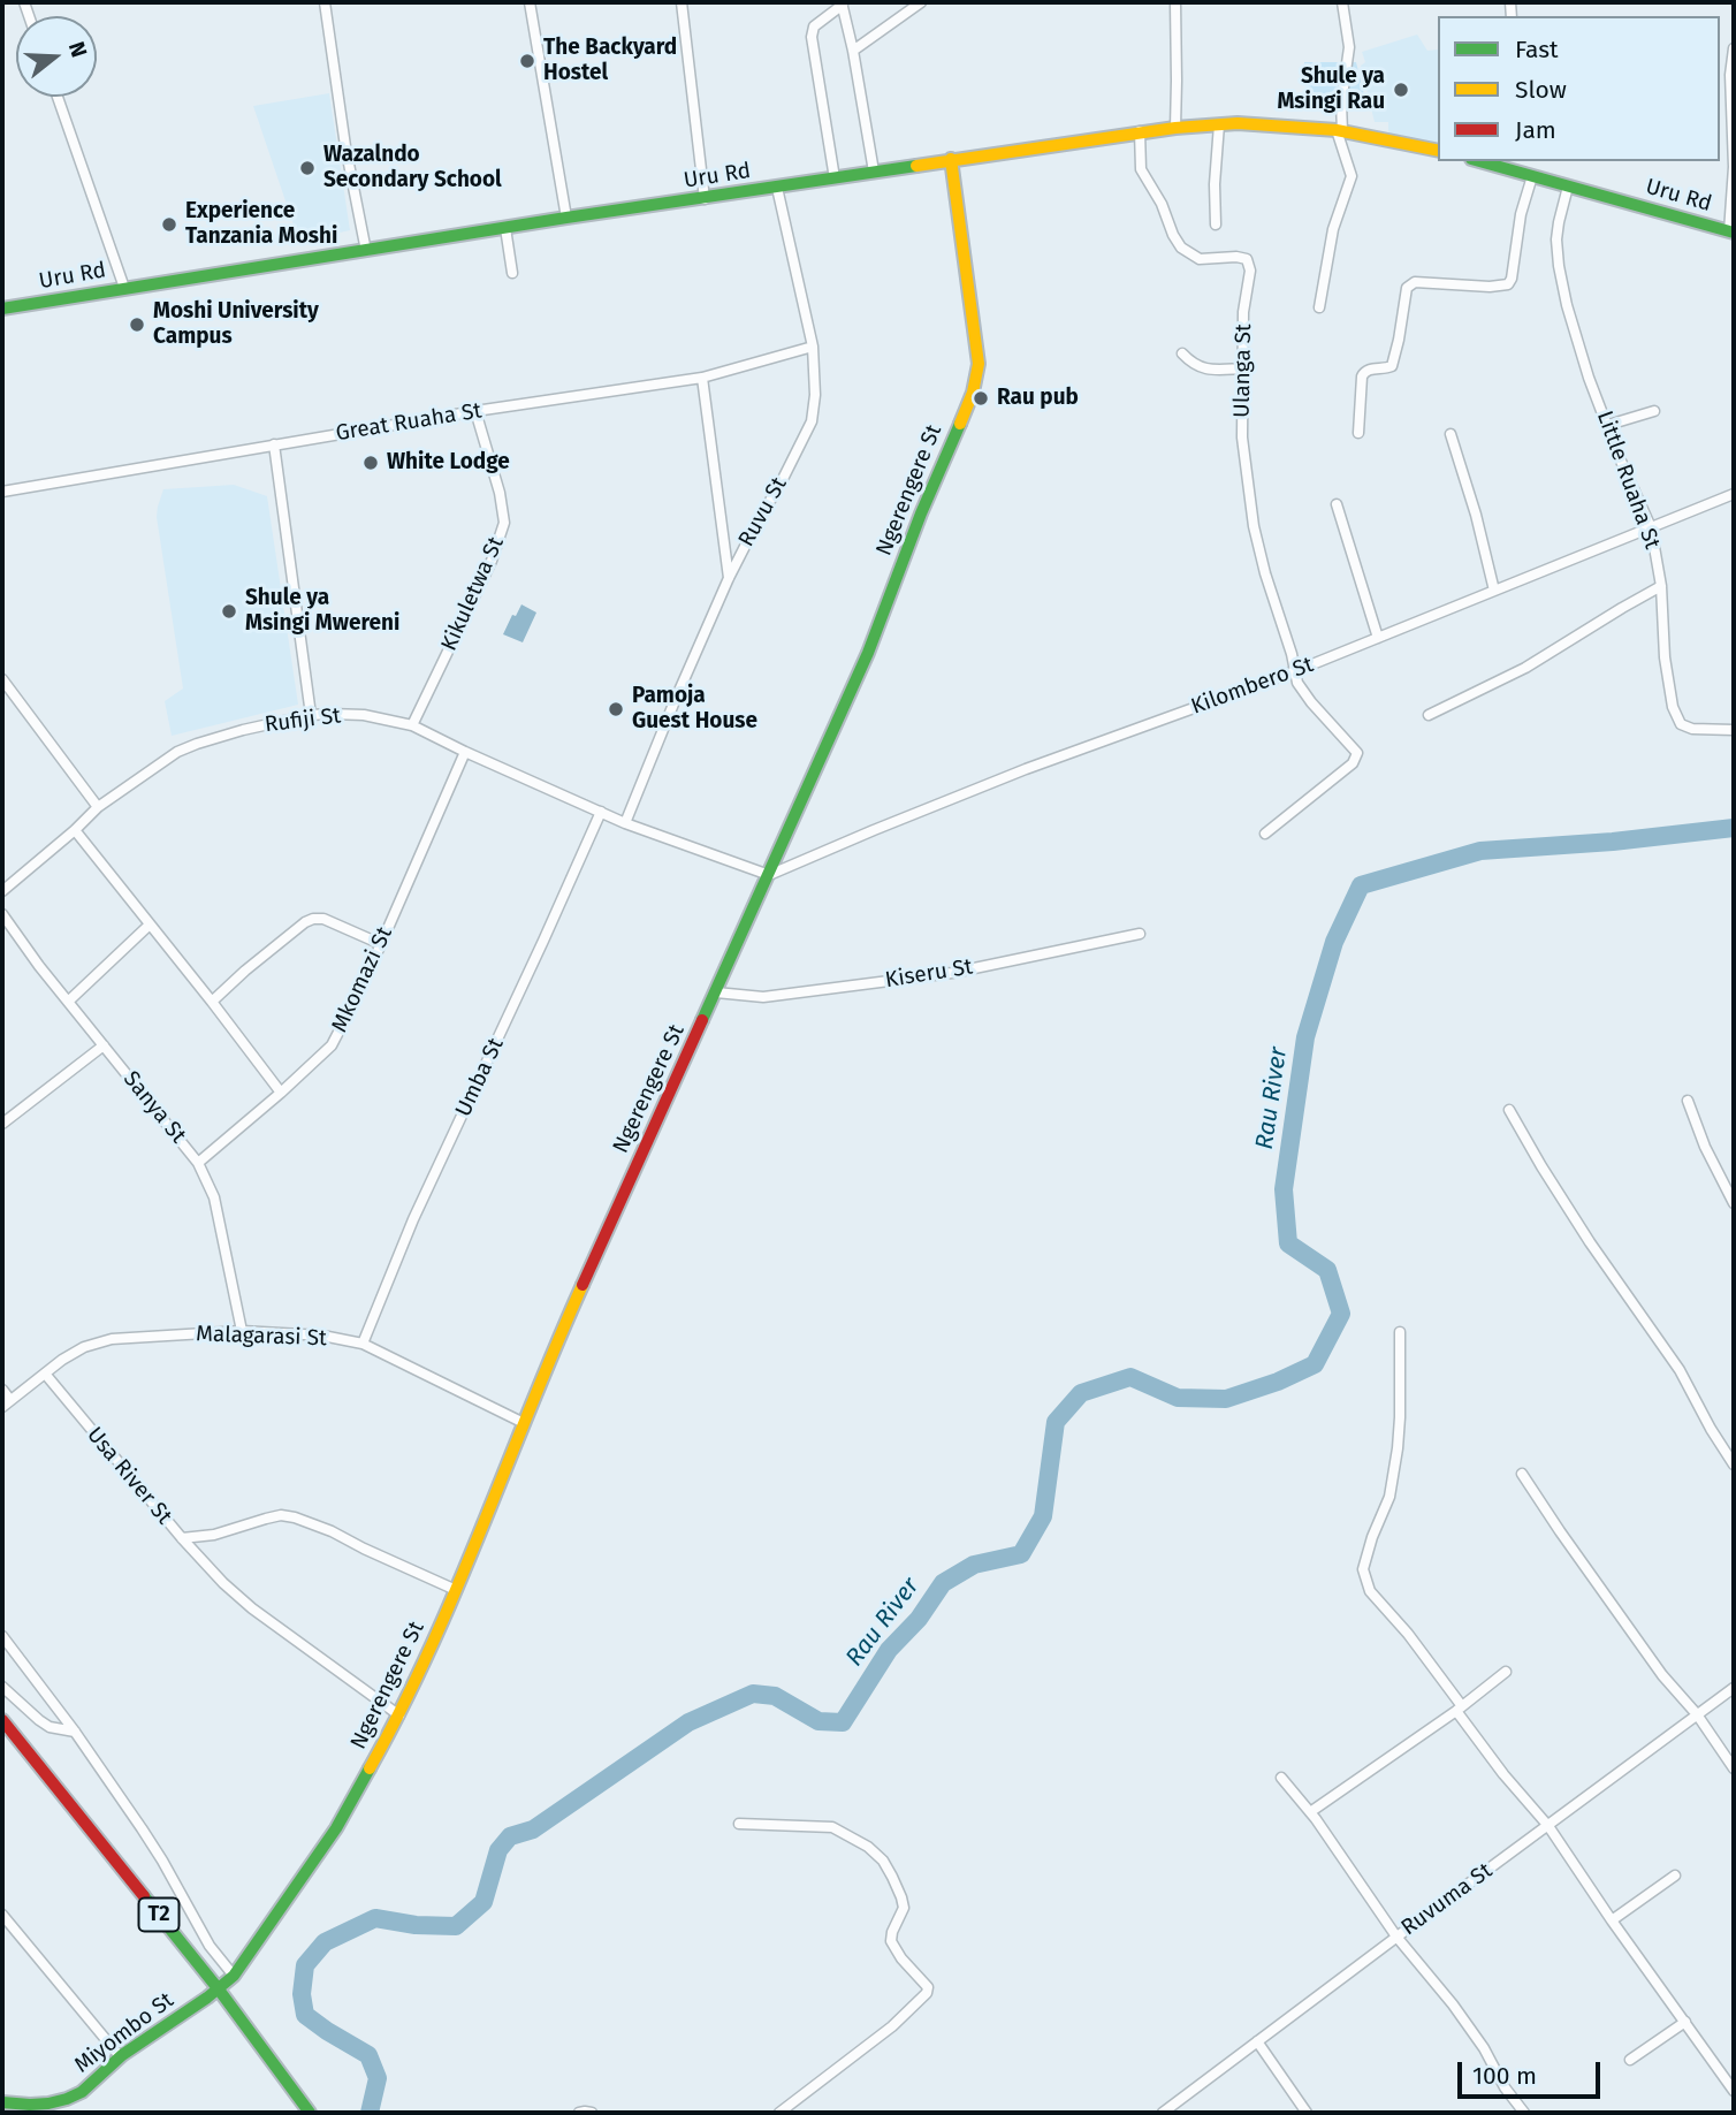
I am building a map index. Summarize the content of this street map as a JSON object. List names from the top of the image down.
{
  "streets": {
    "main road": [
      "Uru Rd",
      "Ngerengere St",
      "T2",
      "Miyombo St"
    ],
    "street": [
      "Ulanga St",
      "Great Ruaha St",
      "Little Ruaha St",
      "Ruvu St",
      "Kikuletwa St",
      "Kilombero St",
      "Rufiji St",
      "Kiseru St",
      "Mkomazi St",
      "Umba St",
      "Sanya St",
      "Malagarasi St",
      "Usa River St",
      "Ruvuma St"
    ]
  },
  "crossings": [
    ["Uru Rd", "Ulanga St"],
    ["Uru Rd", "Little Ruaha St"],
    ["Uru Rd", "Ngerengere St"],
    ["Uru Rd", "Ruvu St"],
    ["Ulanga St", "Kilombero St"],
    ["Great Ruaha St", "Ruvu St"],
    ["Great Ruaha St", "Kikuletwa St"],
    ["Little Ruaha St", "Kilombero St"],
    ["Ngerengere St", "Kilombero St"],
    ["Ngerengere St", "Rufiji St"],
    ["Ngerengere St", "Kiseru St"],
    ["Ngerengere St", "Malagarasi St"],
    ["Ngerengere St", "Usa River St"],
    ["Ngerengere St", "T2"],
    ["Ngerengere St", "Miyombo St"],
    ["Ruvu St", "Rufiji St"],
    ["Kikuletwa St", "Rufiji St"],
    ["Kilombero St", "Rufiji St"],
    ["Rufiji St", "Mkomazi St"],
    ["Rufiji St", "Umba St"],
    ["Mkomazi St", "Sanya St"],
    ["Umba St", "Malagarasi St"],
    ["Sanya St", "Malagarasi St"],
    ["Malagarasi St", "Usa River St"],
    ["T2", "Miyombo St"]
  ],
  "water": ["Rau River"],
  "places": [
    "The Backyard Hostel",
    "Shule ya Msingi Rau",
    "Wazalndo Secondary School",
    "Experience Tanzania Moshi",
    "Moshi University Campus",
    "Rau pub",
    "White Lodge",
    "Shule ya Msingi Mwereni",
    "Pamoja Guest House"
  ],
  "legend": ["Fast", "Slow", "Jam"],
  "scale_bar": "100 m",
  "north": "right"
}
